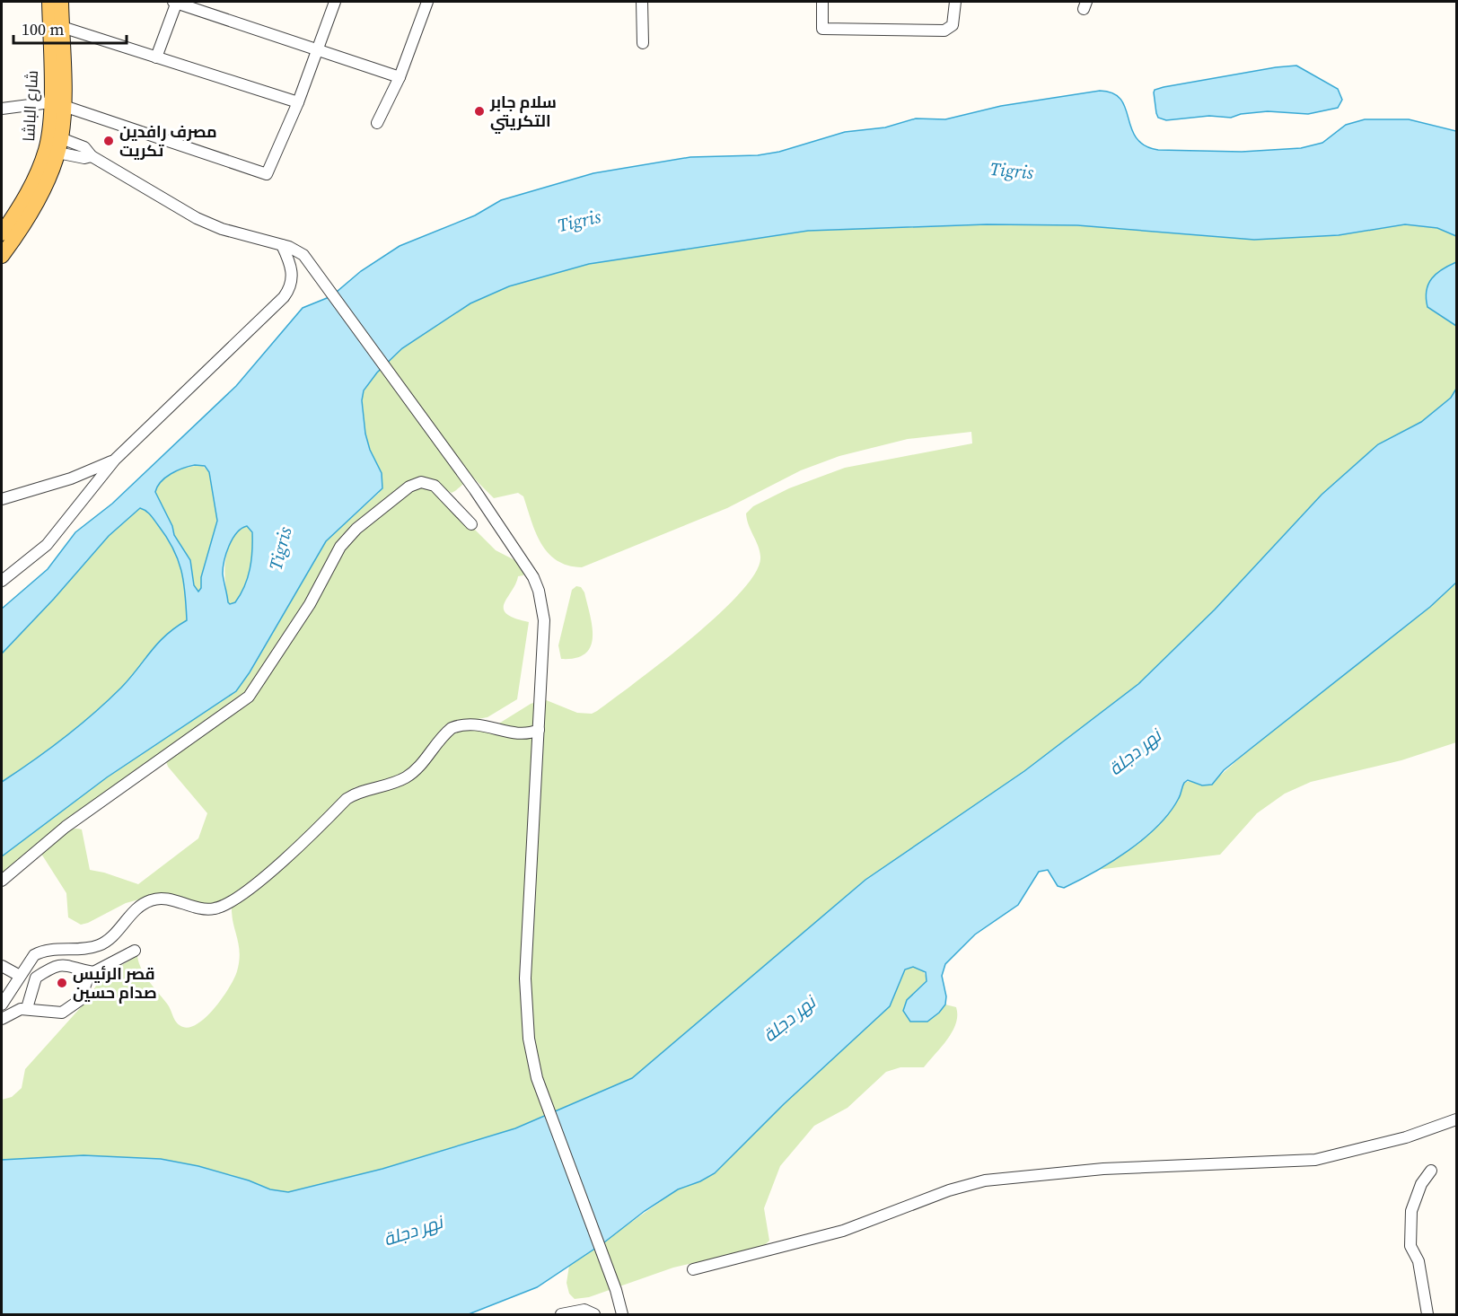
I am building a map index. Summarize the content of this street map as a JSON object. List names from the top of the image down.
{
  "streets": {
    "main road": ["شارع الباشا"]
  },
  "water": ["Tigris", "نهر دجلة"],
  "places": ["سلام جابر التكريتي", "مصرف رافدين تكريت", "قصر الرئيس صدام حسين"],
  "scale_bar": "100 m"
}
